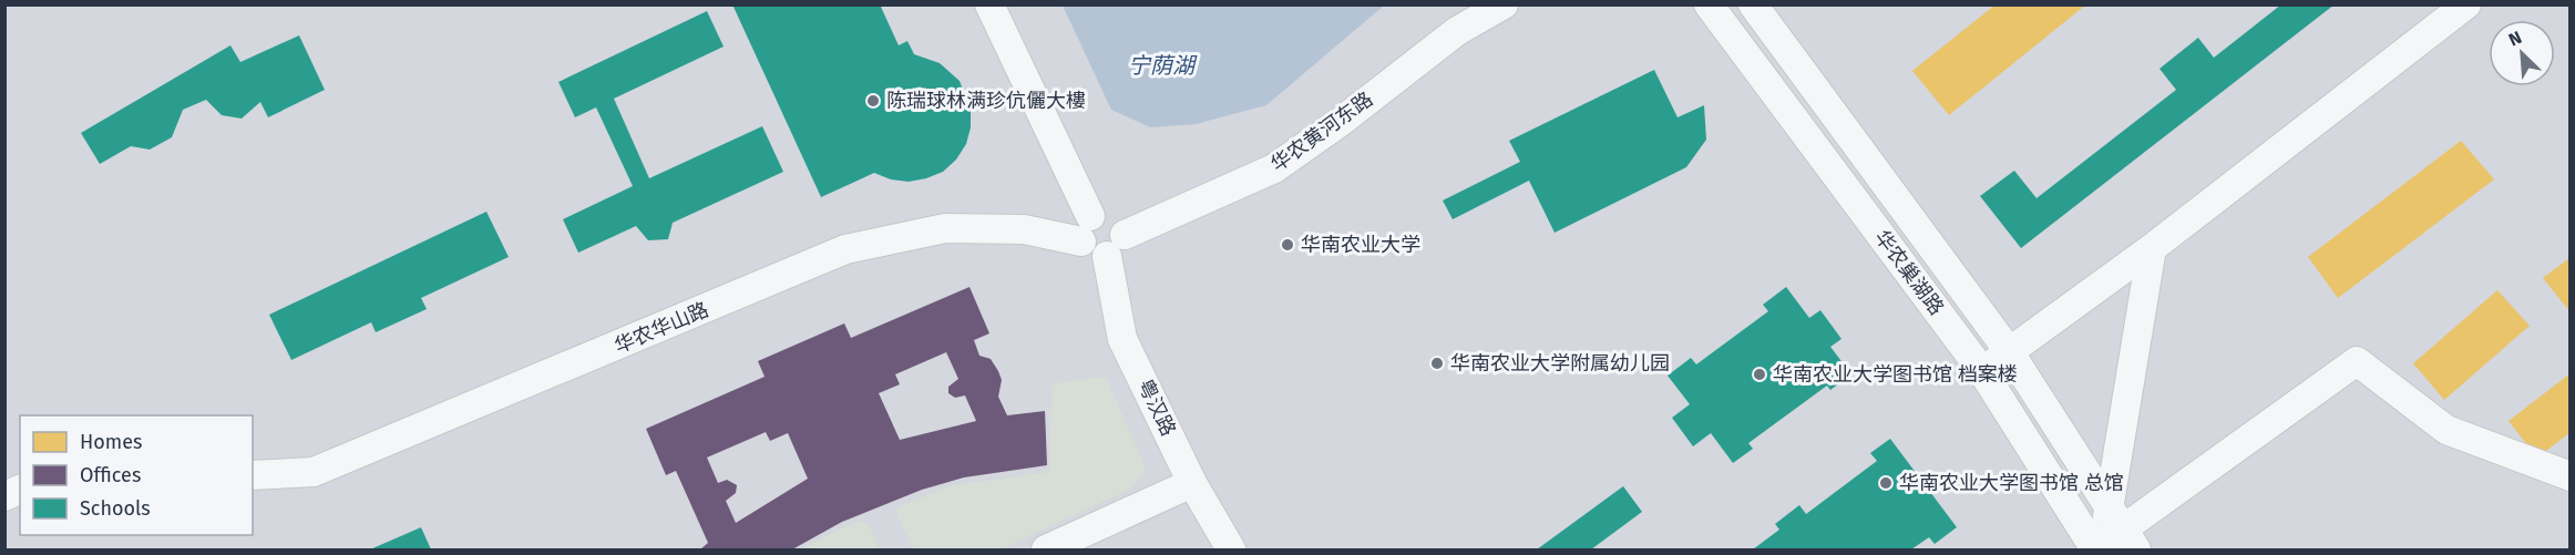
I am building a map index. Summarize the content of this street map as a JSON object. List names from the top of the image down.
{
  "streets": {
    "street": [
      "华农黄河东路",
      "华农巢湖路",
      "华农华山路",
      "粤汉路"
    ]
  },
  "crossings": [
    ["华农黄河东路", "华农华山路"],
    ["华农黄河东路", "粤汉路"],
    ["华农华山路", "粤汉路"]
  ],
  "water": ["宁荫湖"],
  "places": [
    "陈瑞球林满珍伉儷大樓",
    "华南农业大学",
    "华南农业大学附属幼儿园",
    "华南农业大学图书馆 档案楼",
    "华南农业大学图书馆 总馆"
  ],
  "legend": ["Homes", "Offices", "Schools"],
  "north": "top left"
}
